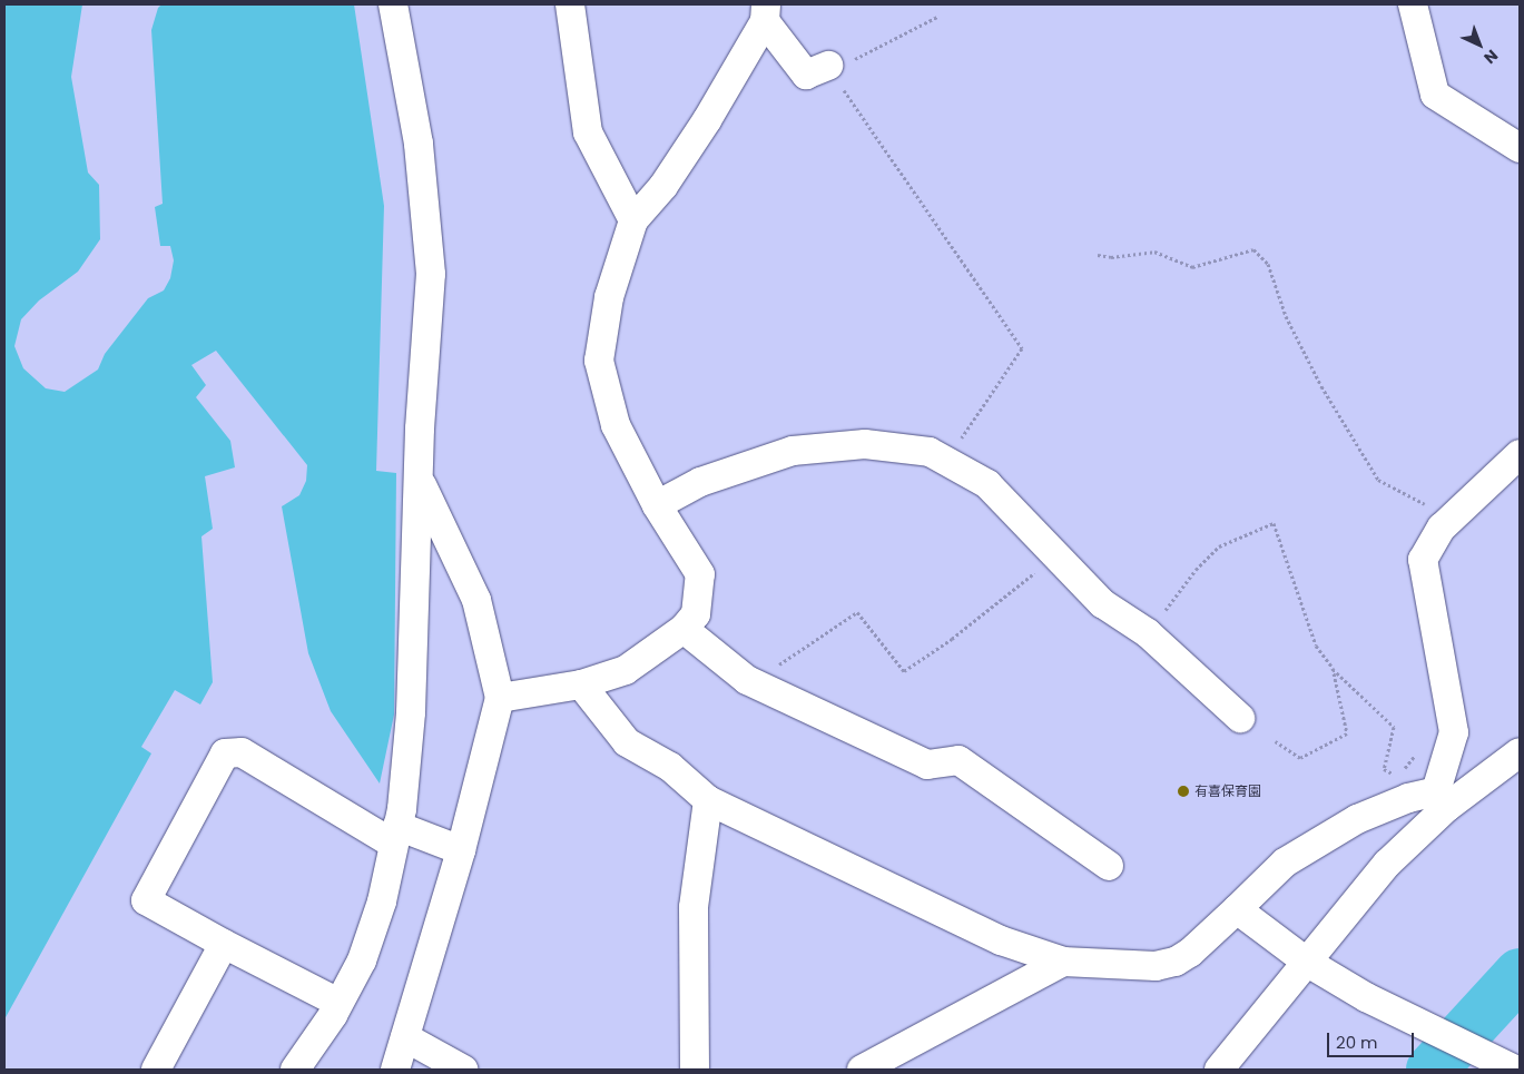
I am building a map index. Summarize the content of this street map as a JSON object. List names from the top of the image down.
{
  "places": ["有喜保育園"],
  "scale_bar": "20 m",
  "north": "bottom right"
}
